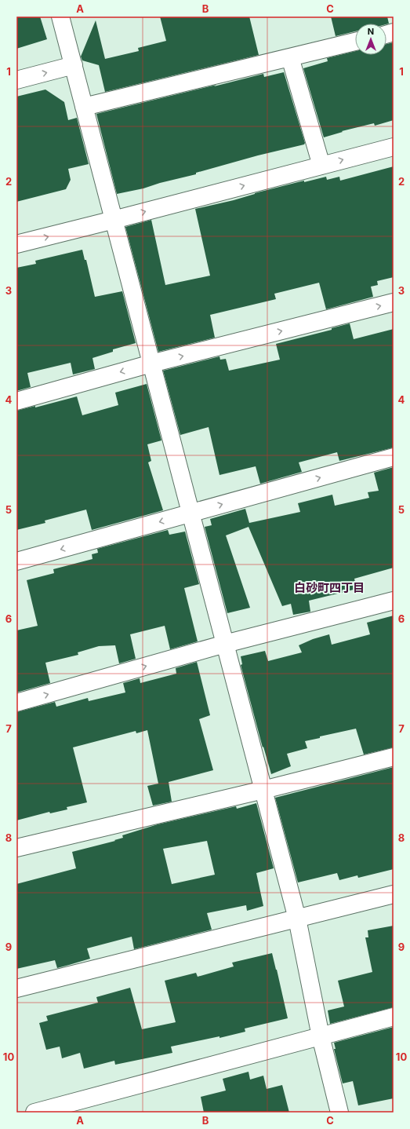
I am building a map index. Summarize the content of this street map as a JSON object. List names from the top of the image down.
{
  "districts": ["白砂町四丁目"],
  "north": "top",
  "grid": {
    "columns": ["A", "B", "C"],
    "rows": [
      "1",
      "2",
      "3",
      "4",
      "5",
      "6",
      "7",
      "8",
      "9",
      "10"
    ]
  }
}
